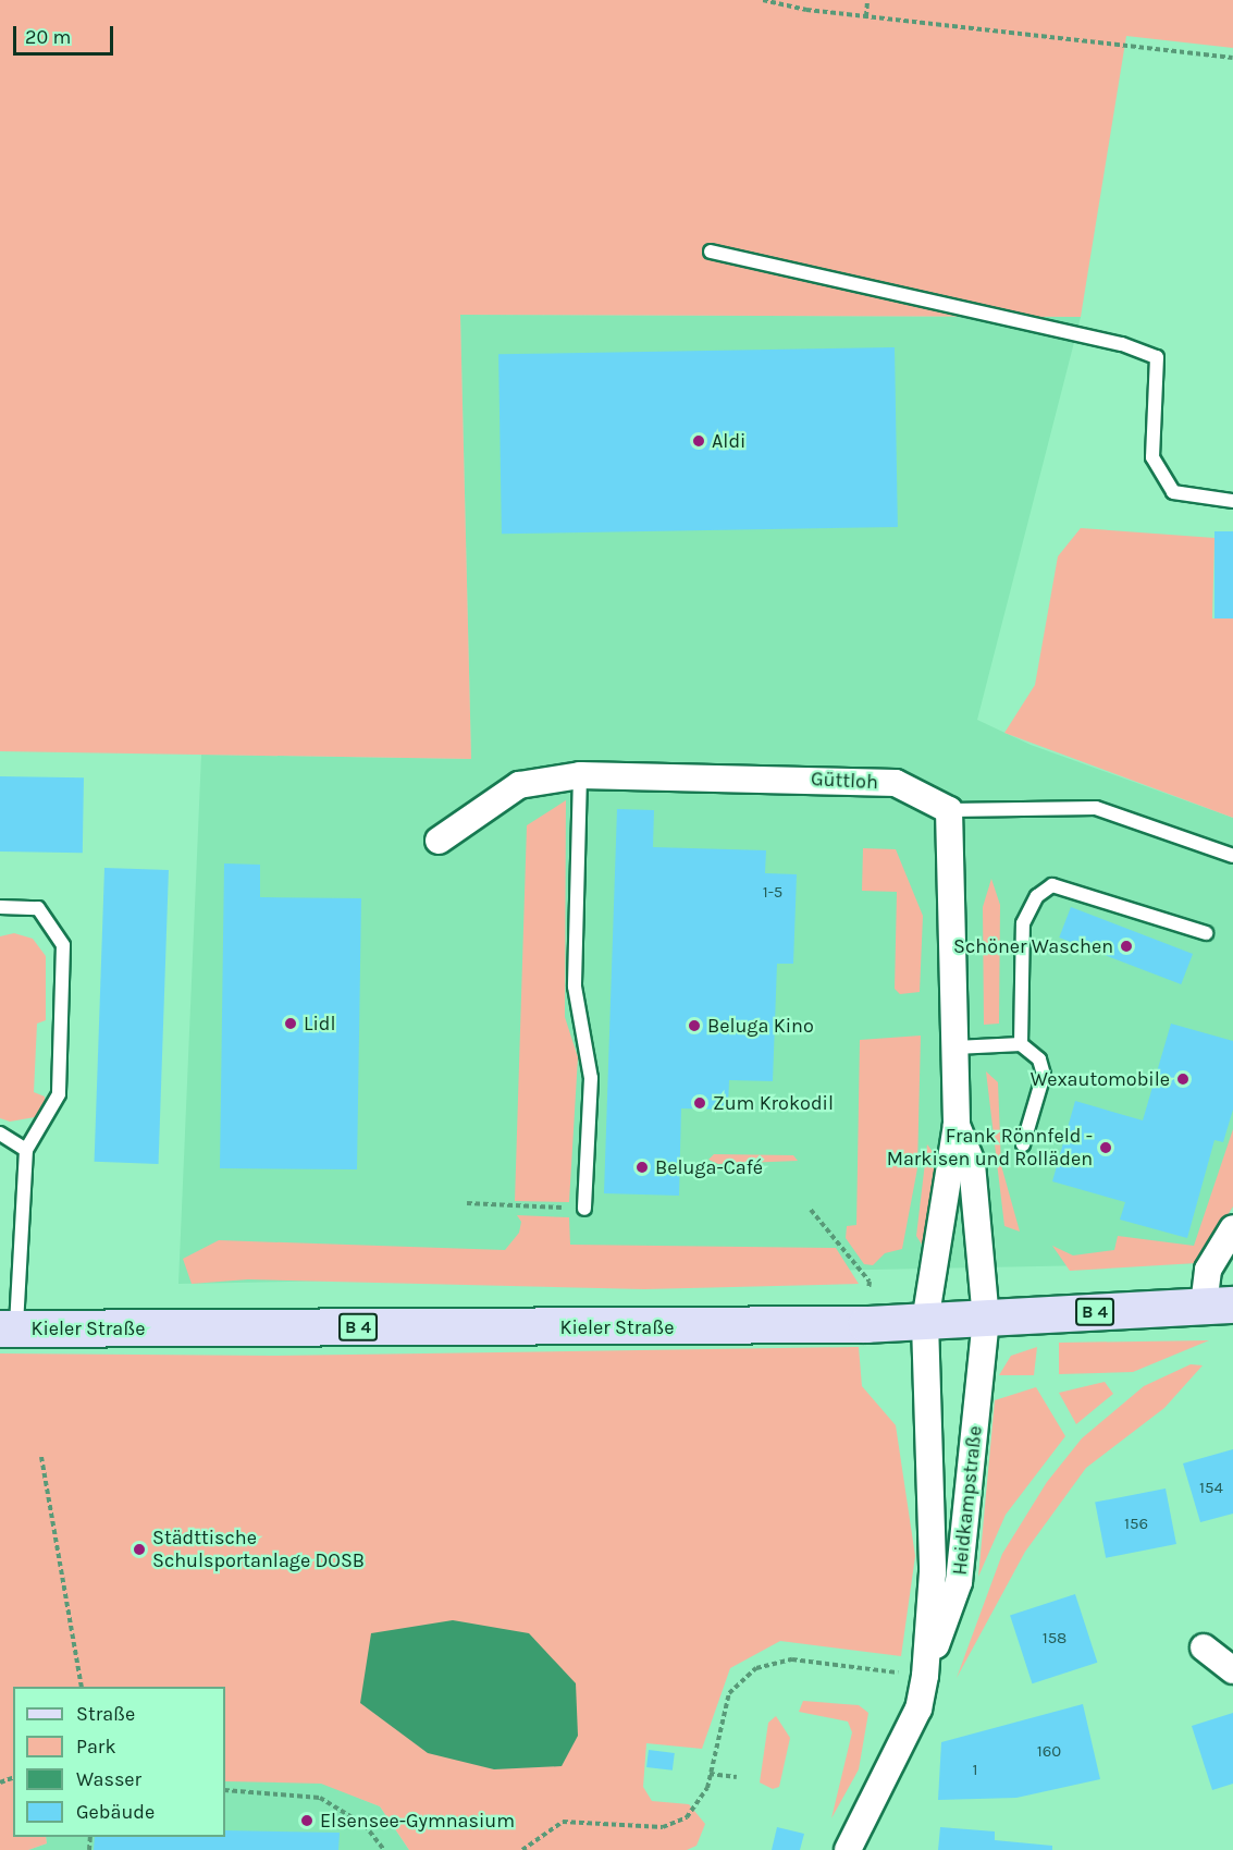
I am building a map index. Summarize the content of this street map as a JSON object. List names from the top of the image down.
{
  "streets": {
    "main road": ["B 4", "Kieler Straße"],
    "street": ["Güttloh", "Heidkampstraße"]
  },
  "crossings": [
    ["Kieler Straße", "Heidkampstraße"]
  ],
  "places": [
    "Aldi",
    "Schöner Waschen",
    "Lidl",
    "Beluga Kino",
    "Wexautomobile",
    "Zum Krokodil",
    "Frank Rönnfeld - Markisen und Rolläden",
    "Beluga-Café",
    "Städttische Schulsportanlage DOSB",
    "Elsensee-Gymnasium"
  ],
  "house_numbers": [
    "1-5",
    "154",
    "156",
    "158",
    "160",
    "1"
  ],
  "legend": [
    "Straße",
    "Park",
    "Wasser",
    "Gebäude"
  ],
  "scale_bar": "20 m"
}
